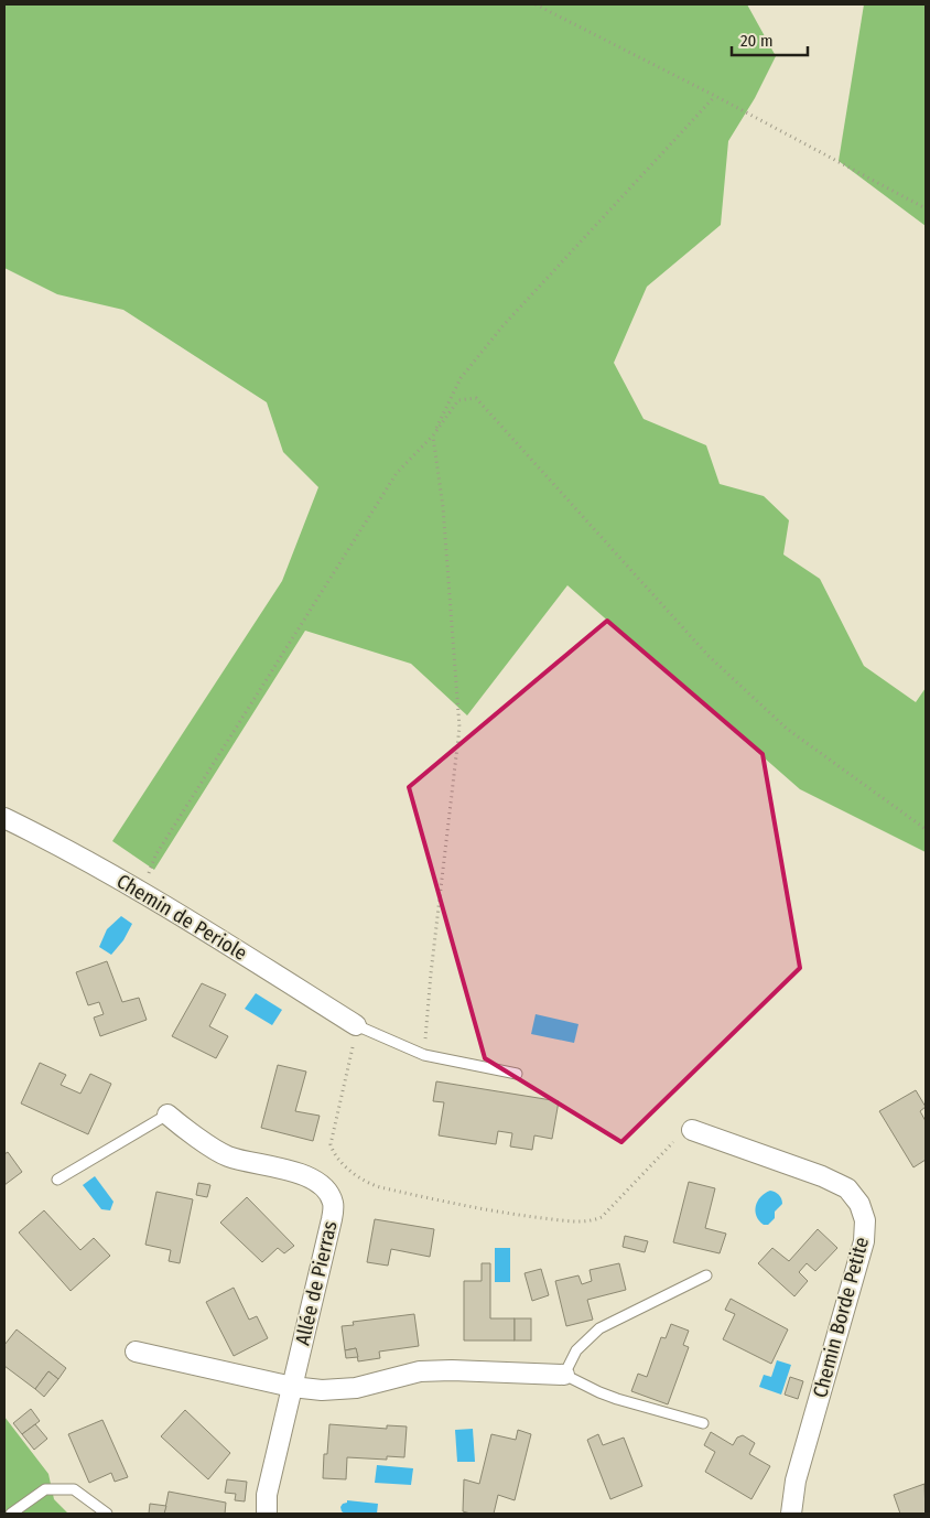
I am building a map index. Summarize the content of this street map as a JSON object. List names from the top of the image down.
{
  "streets": {
    "street": ["Chemin de Periole", "Allée de Pierras", "Chemin Borde Petite"]
  },
  "scale_bar": "20 m"
}
